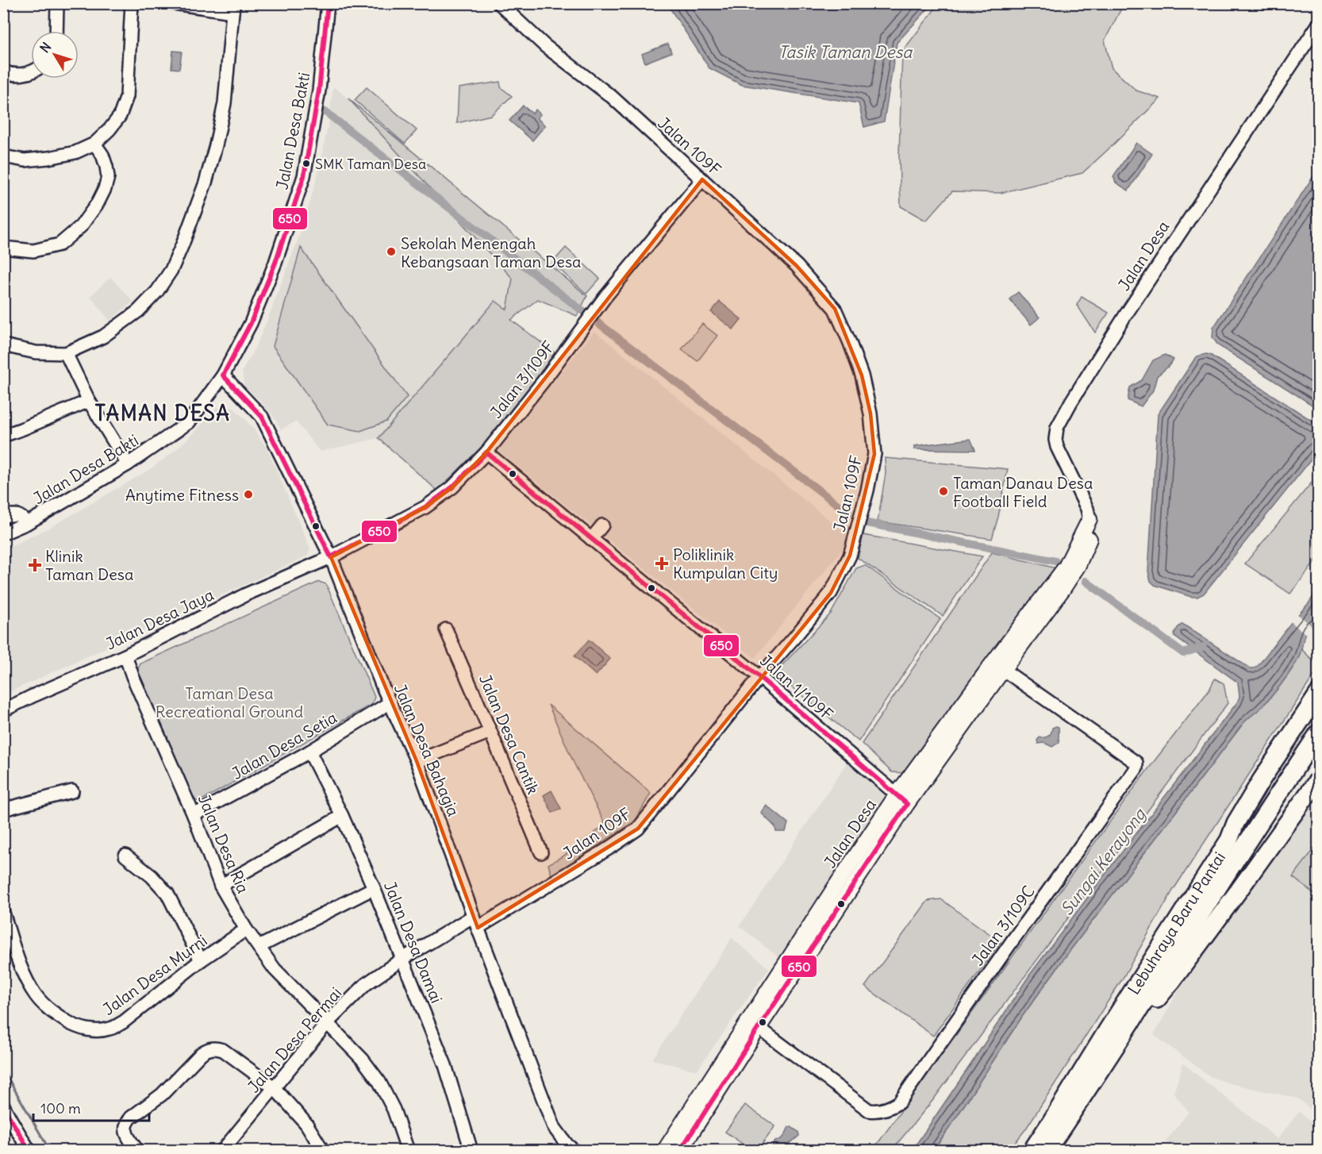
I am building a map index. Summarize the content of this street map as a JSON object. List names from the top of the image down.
{
  "streets": {
    "highway": ["Lebuhraya Baru Pantai"],
    "main road": ["Jalan Desa"],
    "street": [
      "Jalan Desa Bakti",
      "Jalan 109F",
      "Jalan 3/109F",
      "Jalan Desa Jaya",
      "Jalan 1/109F",
      "Jalan Desa Cantik",
      "Jalan Desa Setia",
      "Jalan Desa Bahagia",
      "Jalan Desa Ria",
      "Jalan 3/109C",
      "Jalan Desa Damai",
      "Jalan Desa Murni",
      "Jalan Desa Permai"
    ]
  },
  "crossings": [
    ["Jalan Desa Bakti", "Jalan Desa Bahagia"],
    ["Jalan 109F", "Jalan 3/109F"],
    ["Jalan 109F", "Jalan 1/109F"],
    ["Jalan 109F", "Jalan Desa Bahagia"],
    ["Jalan Desa", "Jalan 1/109F"],
    ["Jalan Desa", "Jalan 3/109C"],
    ["Jalan 3/109F", "Jalan Desa Jaya"],
    ["Jalan 3/109F", "Jalan 1/109F"],
    ["Jalan 3/109F", "Jalan Desa Bahagia"],
    ["Jalan Desa Jaya", "Jalan Desa Bahagia"],
    ["Jalan Desa Jaya", "Jalan Desa Ria"],
    ["Jalan Desa Setia", "Jalan Desa Bahagia"],
    ["Jalan Desa Setia", "Jalan Desa Ria"],
    ["Jalan Desa Setia", "Jalan Desa Damai"],
    ["Jalan Desa Bahagia", "Jalan Desa Permai"],
    ["Jalan Desa Ria", "Jalan Desa Murni"],
    ["Jalan Desa Ria", "Jalan Desa Permai"],
    ["Jalan Desa Damai", "Jalan Desa Permai"]
  ],
  "districts": ["TAMAN DESA"],
  "water": ["Tasik Taman Desa", "Sungai Kerayong"],
  "parks": ["Taman Desa Recreational Ground"],
  "places": {
    "other": [
      "SMK Taman Desa",
      "Sekolah Menengah Kebangsaan Taman Desa",
      "Taman Danau Desa Football Field",
      "Anytime Fitness"
    ],
    "health": ["Poliklinik Kumpulan City", "Klinik Taman Desa"]
  },
  "lines": ["transit line 650"],
  "scale_bar": "100 m",
  "north": "top left"
}
